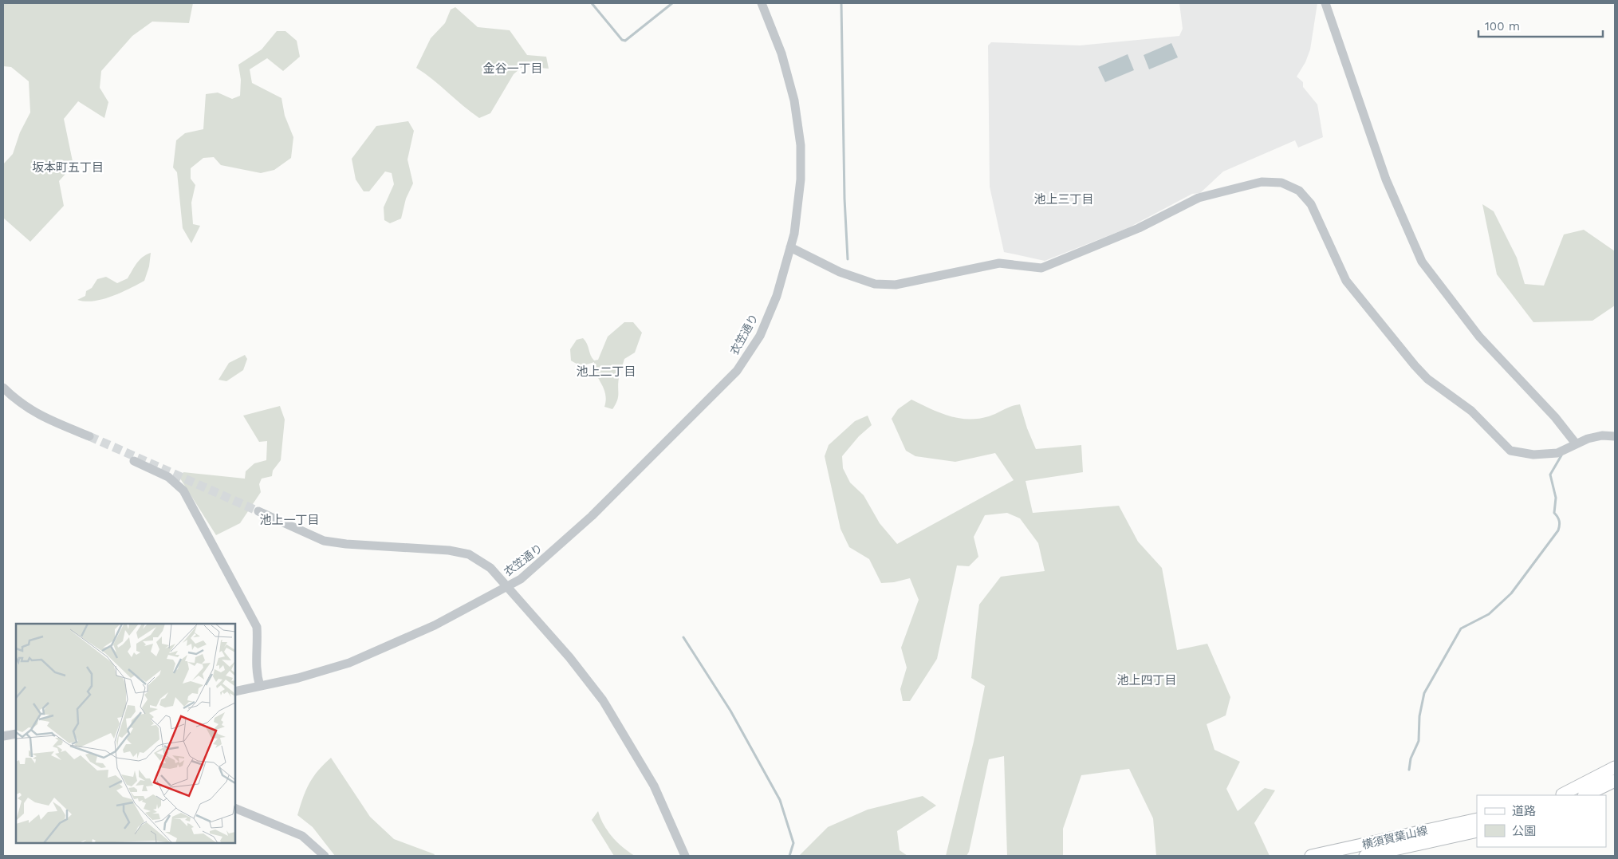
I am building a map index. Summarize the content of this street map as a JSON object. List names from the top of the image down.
{
  "streets": {
    "main road": ["横須賀葉山線"],
    "street": ["衣笠通り"]
  },
  "districts": [
    "金谷一丁目",
    "坂本町五丁目",
    "池上三丁目",
    "池上二丁目",
    "池上一丁目",
    "池上四丁目"
  ],
  "legend": ["道路", "公園"],
  "scale_bar": "100 m"
}
